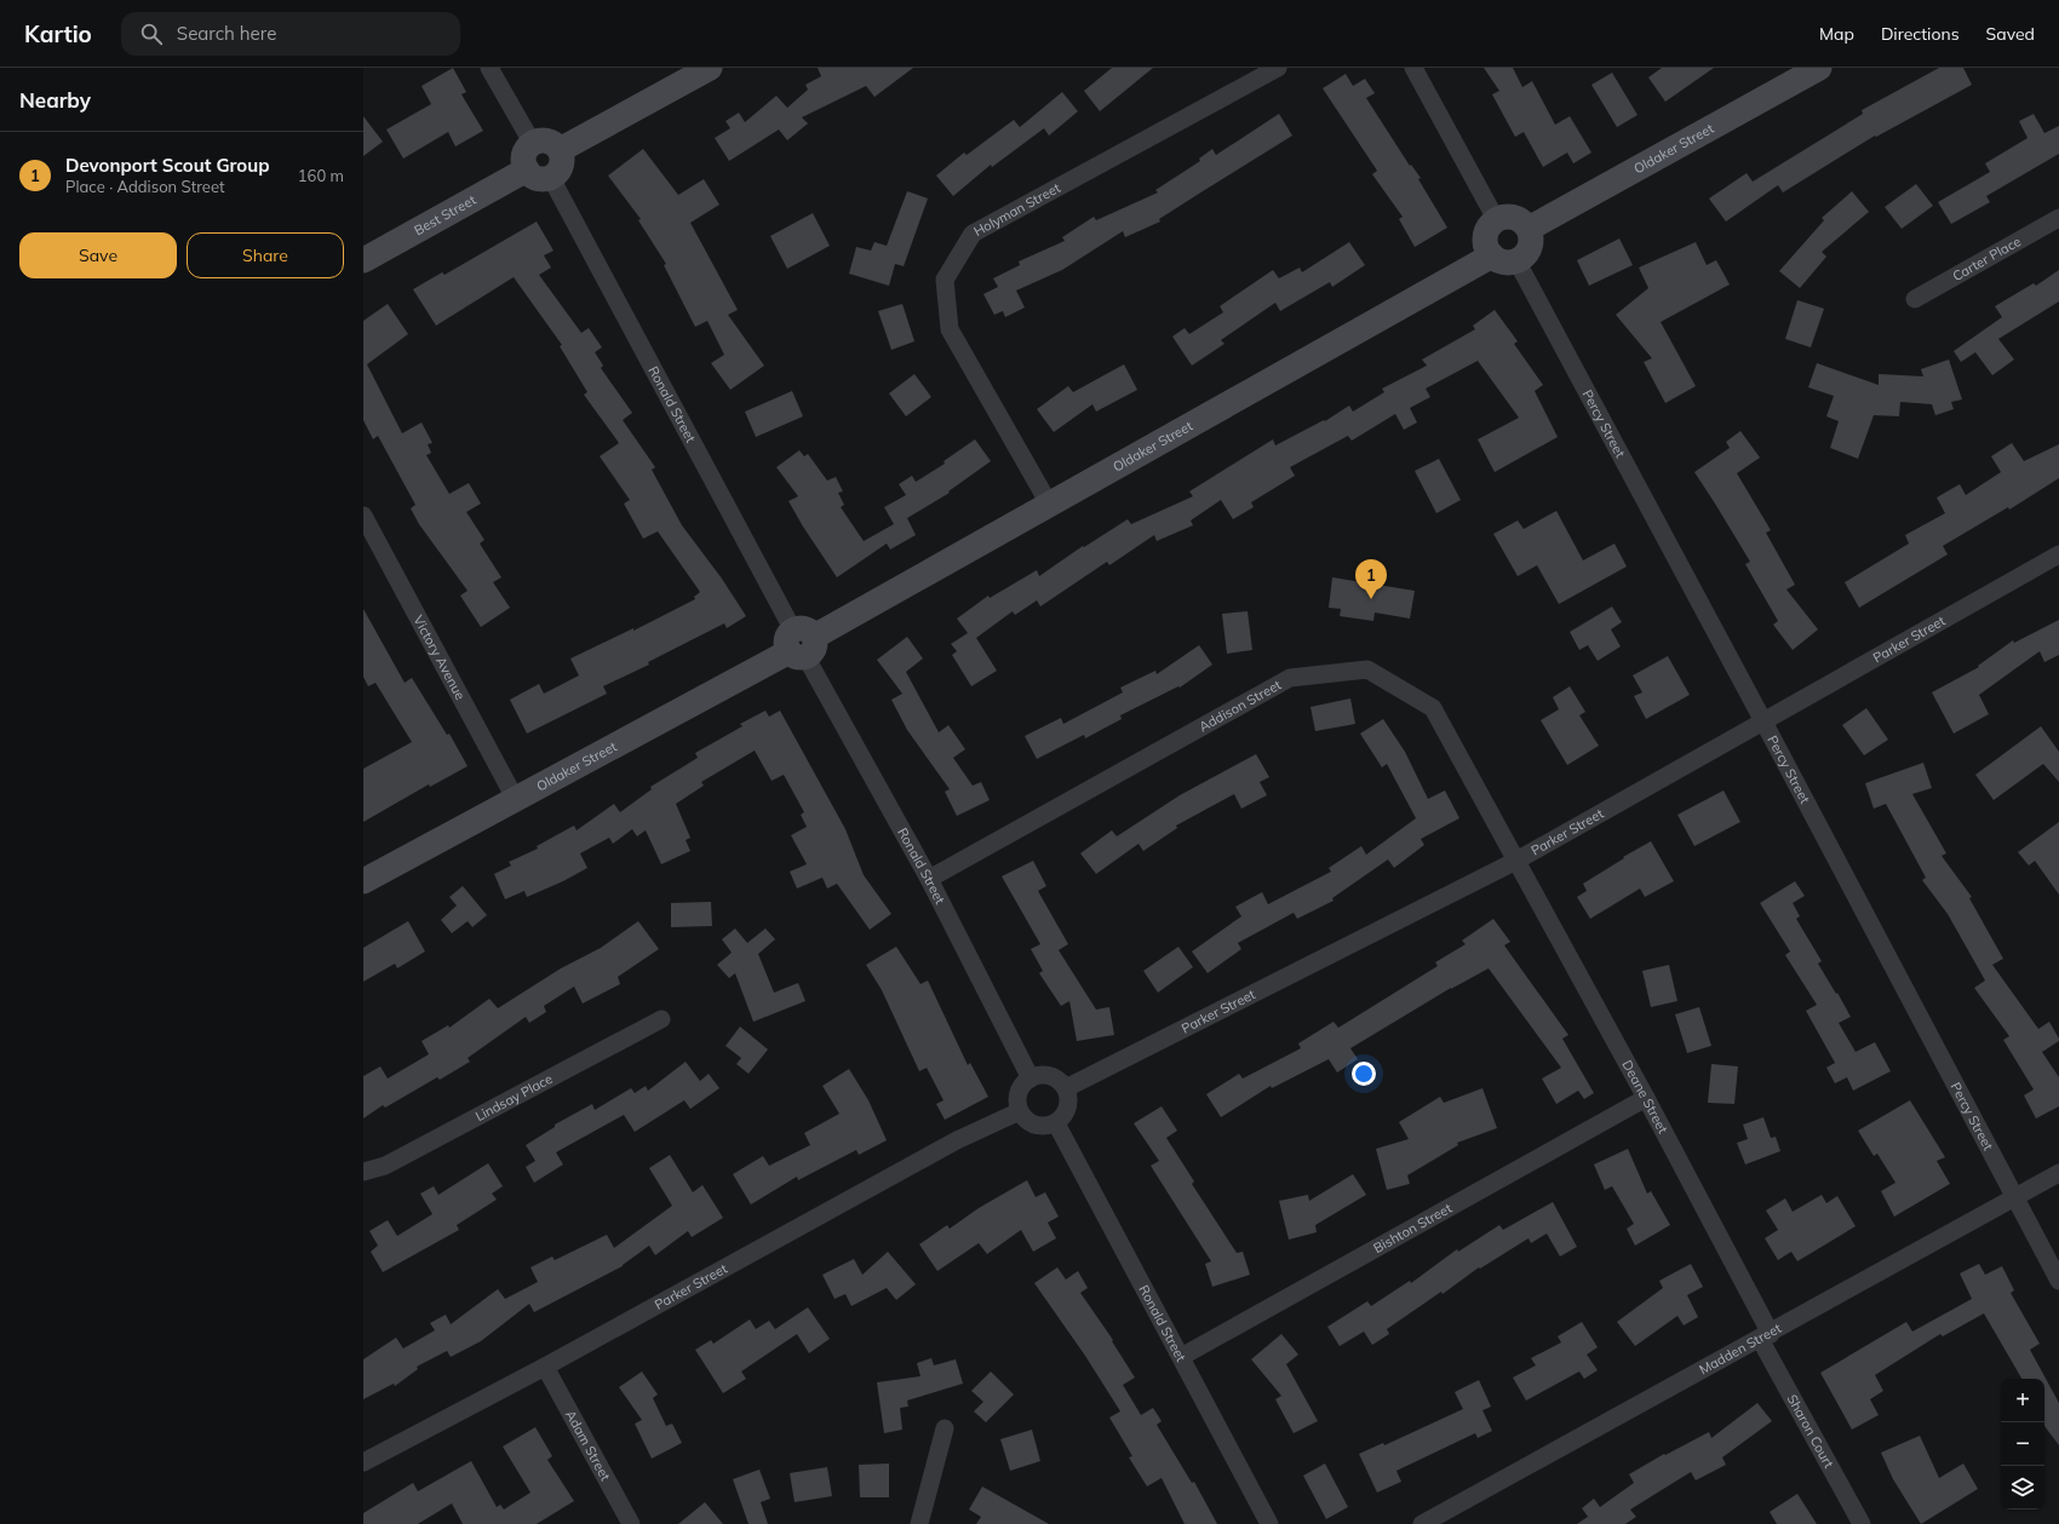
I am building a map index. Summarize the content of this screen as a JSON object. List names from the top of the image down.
{
  "streets": {
    "street": [
      "Oldaker Street",
      "Holyman Street",
      "Best Street",
      "Carter Place",
      "Ronald Street",
      "Percy Street",
      "Parker Street",
      "Victory Avenue",
      "Addison Street",
      "Deane Street",
      "Lindsay Place",
      "Bishton Street",
      "Madden Street",
      "Sharon Court",
      "Adam Street"
    ]
  },
  "crossings": [
    ["Oldaker Street", "Holyman Street"],
    ["Oldaker Street", "Ronald Street"],
    ["Oldaker Street", "Percy Street"],
    ["Oldaker Street", "Victory Avenue"],
    ["Best Street", "Ronald Street"],
    ["Ronald Street", "Parker Street"],
    ["Ronald Street", "Addison Street"],
    ["Ronald Street", "Bishton Street"],
    ["Percy Street", "Parker Street"],
    ["Percy Street", "Madden Street"],
    ["Parker Street", "Addison Street"],
    ["Parker Street", "Deane Street"],
    ["Parker Street", "Adam Street"],
    ["Addison Street", "Deane Street"],
    ["Deane Street", "Bishton Street"],
    ["Deane Street", "Madden Street"],
    ["Deane Street", "Sharon Court"],
    ["Madden Street", "Sharon Court"]
  ],
  "page": {
    "header": "Kartio",
    "search": "Search here",
    "nav": ["Map", "Directions", "Saved"],
    "heading": "Nearby",
    "list": [
      {
        "mark": "1",
        "name": "Devonport Scout Group",
        "note": "Place · Addison Street",
        "value": "160 m"
      }
    ],
    "buttons": ["Save", "Share"],
    "pins": "1",
    "map_buttons": ["+", "−"]
  }
}
